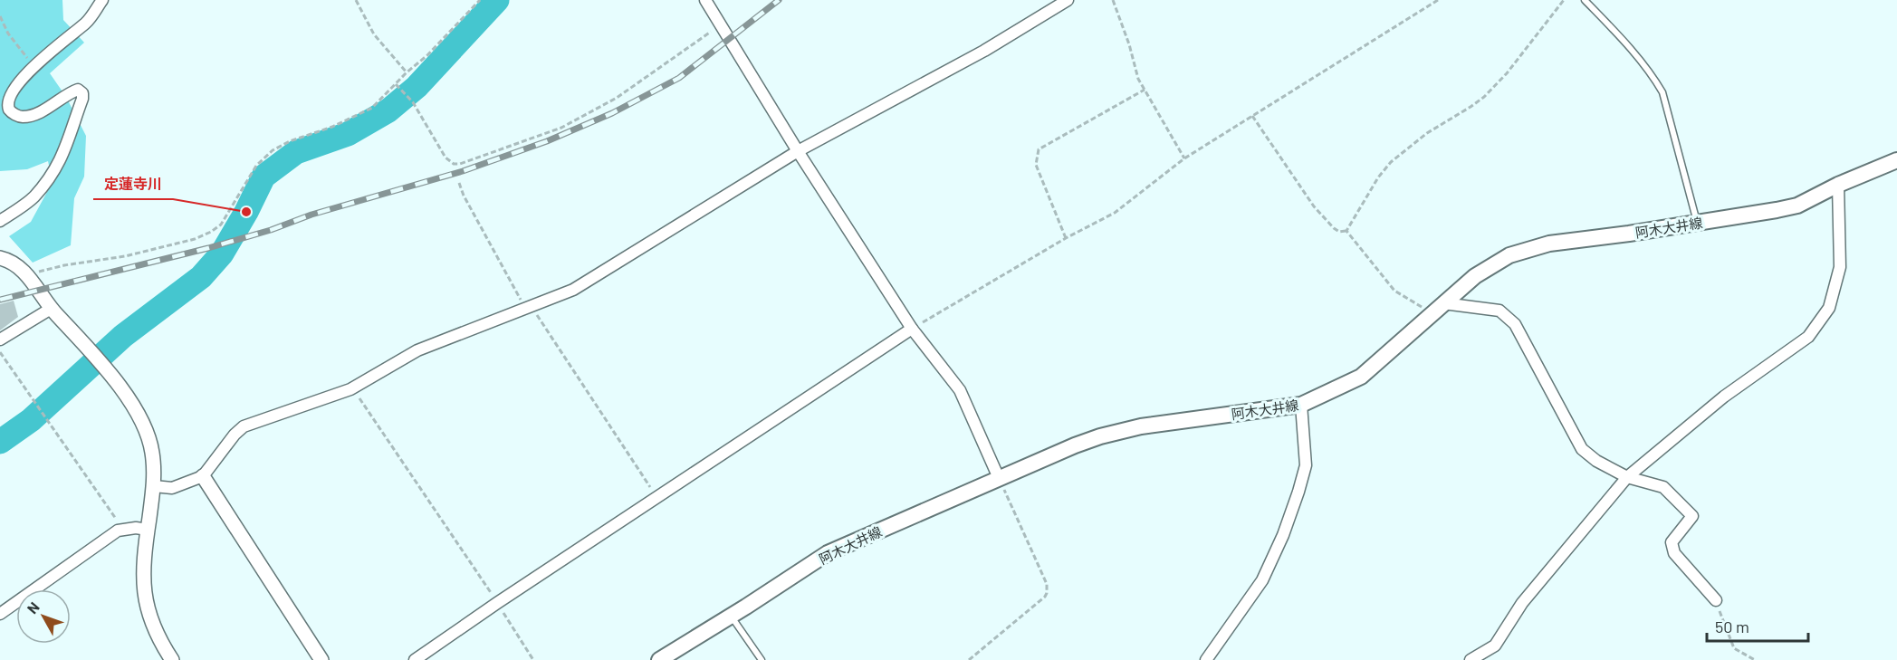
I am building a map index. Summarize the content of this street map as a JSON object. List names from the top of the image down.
{
  "streets": {
    "main road": ["阿木大井線"]
  },
  "places": ["定蓮寺川"],
  "scale_bar": "50 m",
  "north": "top left"
}
